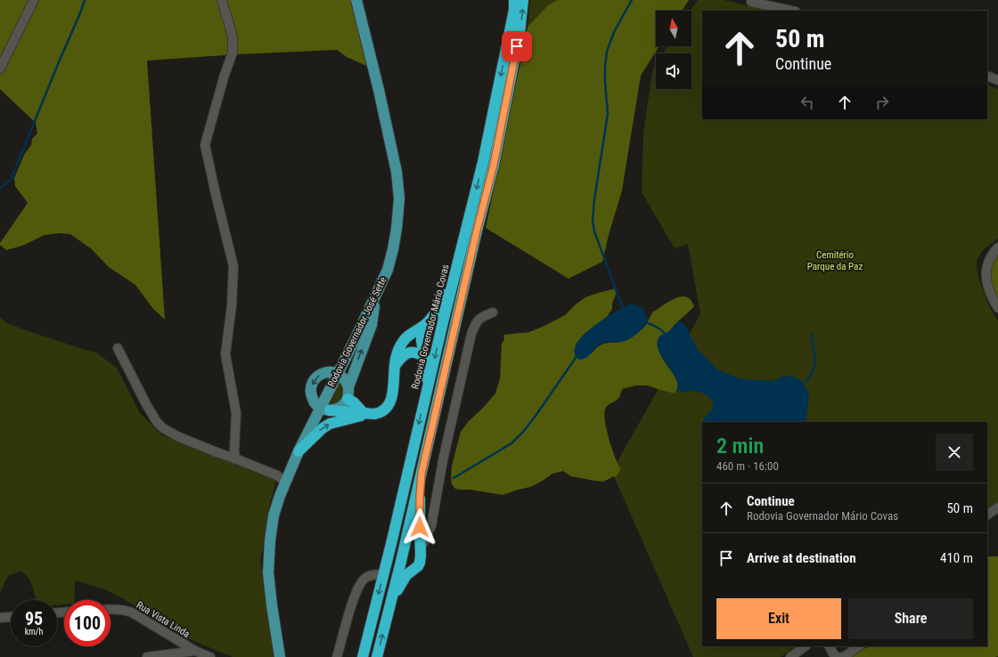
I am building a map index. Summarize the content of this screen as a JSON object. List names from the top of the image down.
{
  "streets": {
    "highway": ["Rodovia Governador Mário Covas"],
    "main road": ["Rodovia Governador José Sette"],
    "street": ["Rua Vista Linda"]
  },
  "parks": ["Cemitério Parque da Paz"],
  "north": "top",
  "page": {
    "turn": ["50 m", "Continue"],
    "heading": ["2 min", "460 m · 16:00"],
    "list": [
      {
        "name": "Continue",
        "note": "Rodovia Governador Mário Covas",
        "value": "50 m"
      },
      {
        "name": "Arrive at destination",
        "value": "410 m"
      }
    ],
    "buttons": ["Exit", "Share"],
    "speed": "95 km/h",
    "limit": "100"
  }
}
